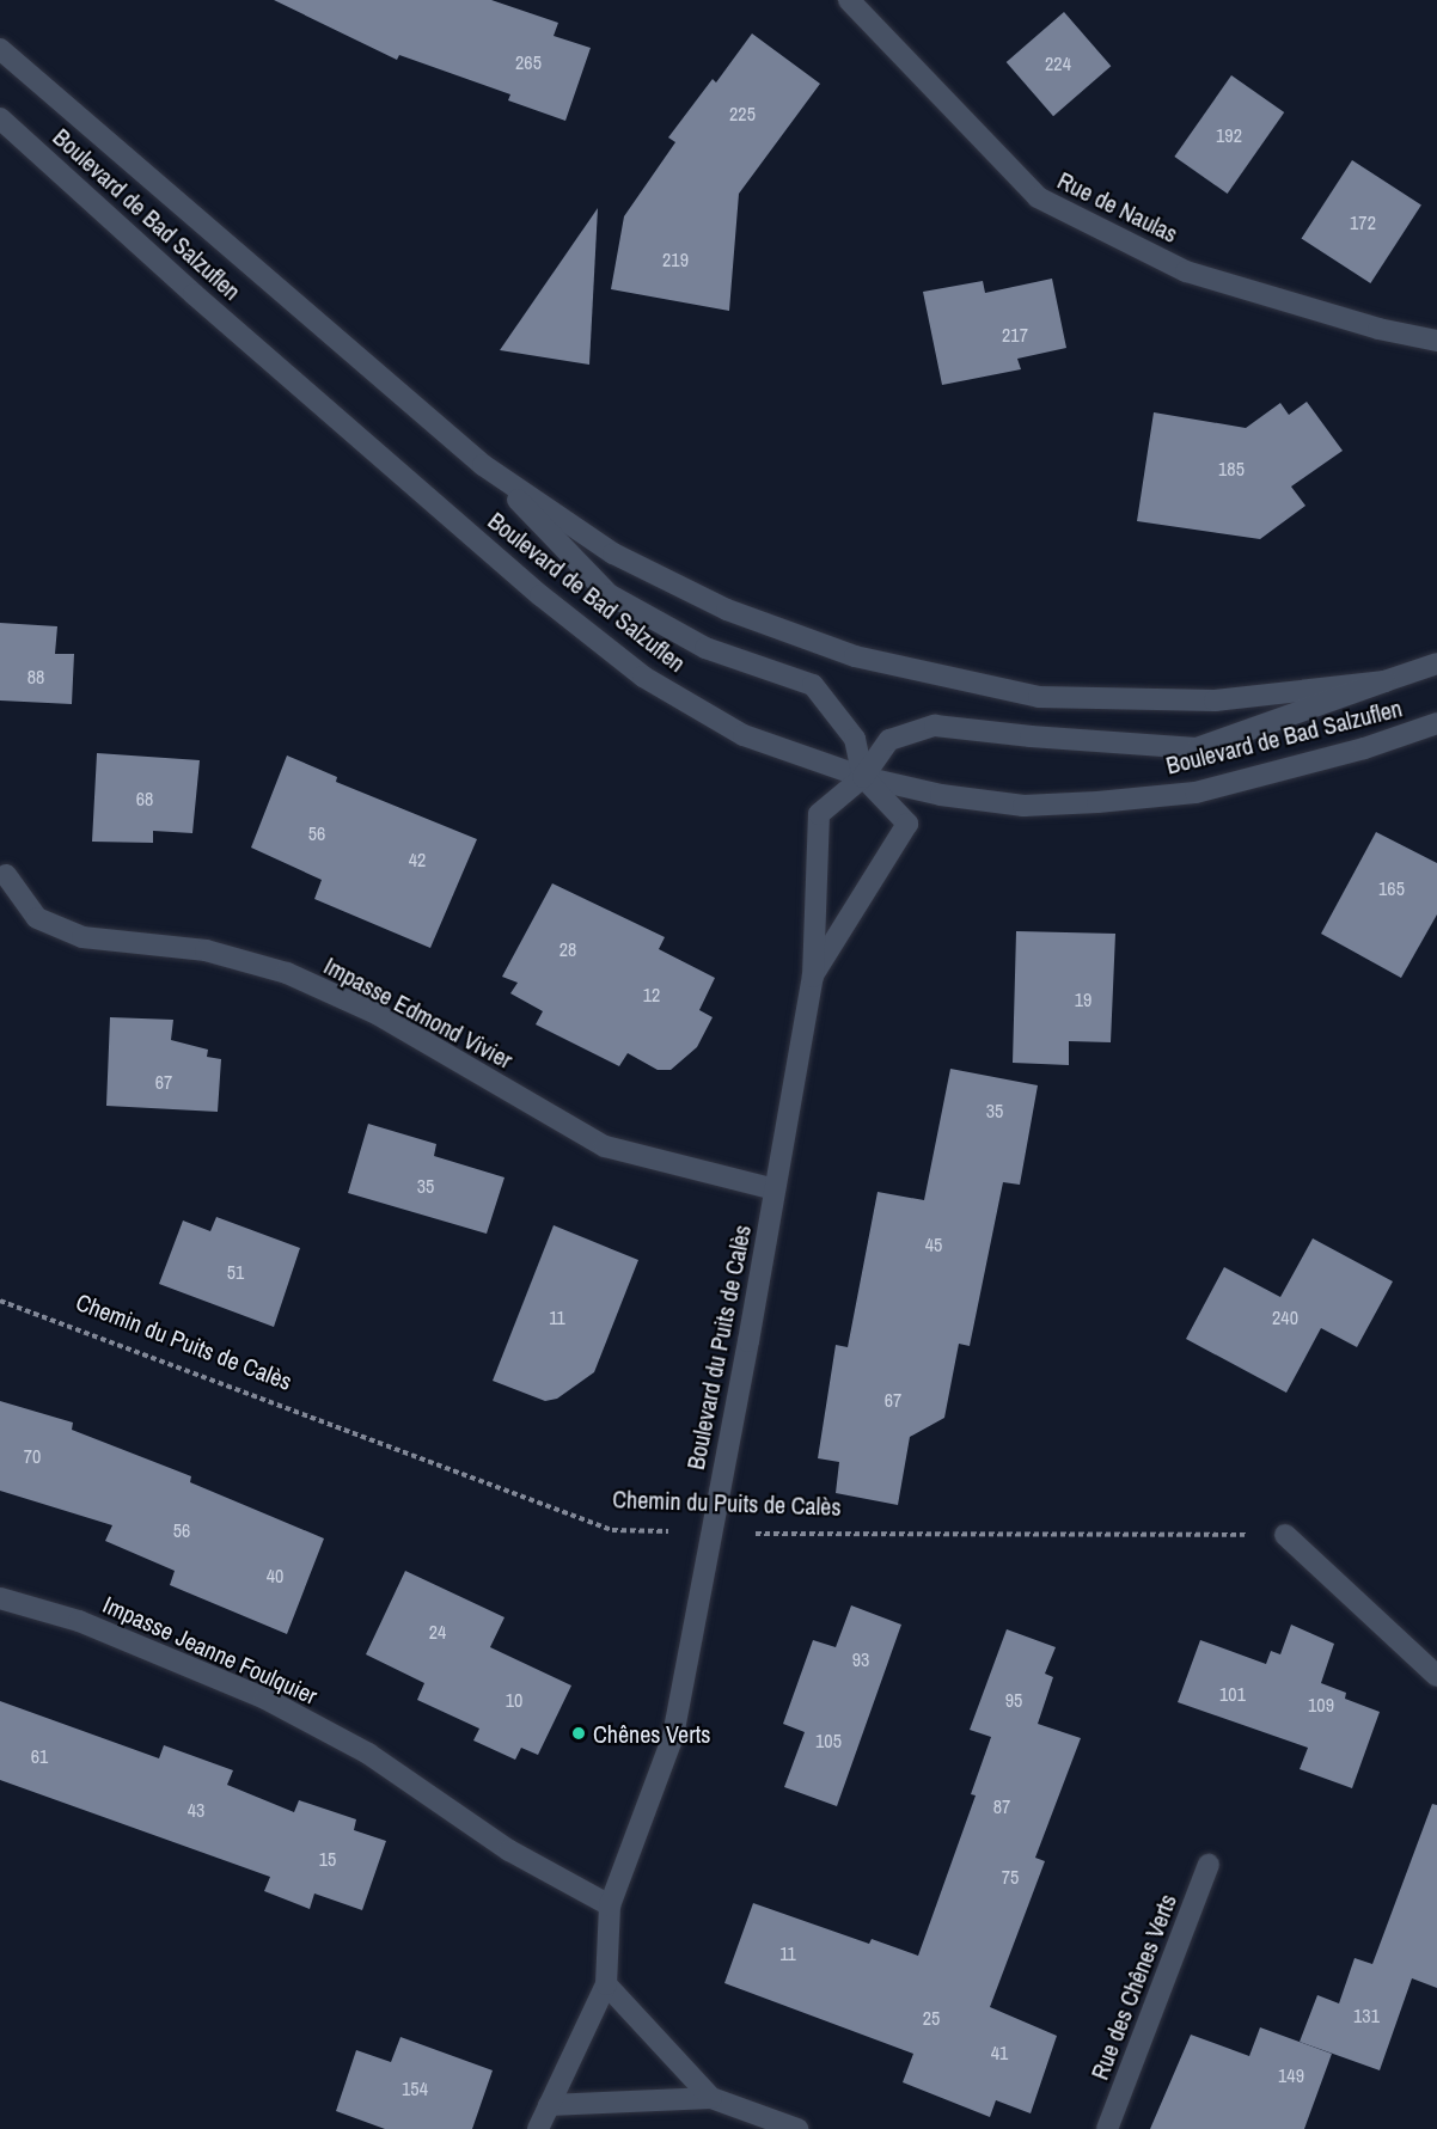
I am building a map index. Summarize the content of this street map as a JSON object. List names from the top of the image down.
{
  "streets": {
    "street": [
      "Rue de Naulas",
      "Boulevard de Bad Salzuflen",
      "Impasse Edmond Vivier",
      "Boulevard du Puits de Calès",
      "Impasse Jeanne Foulquier",
      "Rue des Chênes Verts"
    ],
    "path": ["Chemin du Puits de Calès"]
  },
  "crossings": [
    ["Boulevard de Bad Salzuflen", "Boulevard du Puits de Calès"],
    ["Impasse Edmond Vivier", "Boulevard du Puits de Calès"],
    ["Chemin du Puits de Calès", "Boulevard du Puits de Calès"],
    ["Boulevard du Puits de Calès", "Impasse Jeanne Foulquier"]
  ],
  "places": ["Chênes Verts"],
  "house_numbers": [
    "265",
    "224",
    "225",
    "192",
    "172",
    "219",
    "217",
    "185",
    "88",
    "68",
    "56",
    "42",
    "165",
    "28",
    "12",
    "19",
    "67",
    "35",
    "35",
    "45",
    "51",
    "11",
    "240",
    "67",
    "70",
    "56",
    "40",
    "24",
    "93",
    "101",
    "10",
    "95",
    "109",
    "105",
    "61",
    "87",
    "43",
    "15",
    "75",
    "11",
    "131",
    "25",
    "41",
    "149",
    "154"
  ]
}
